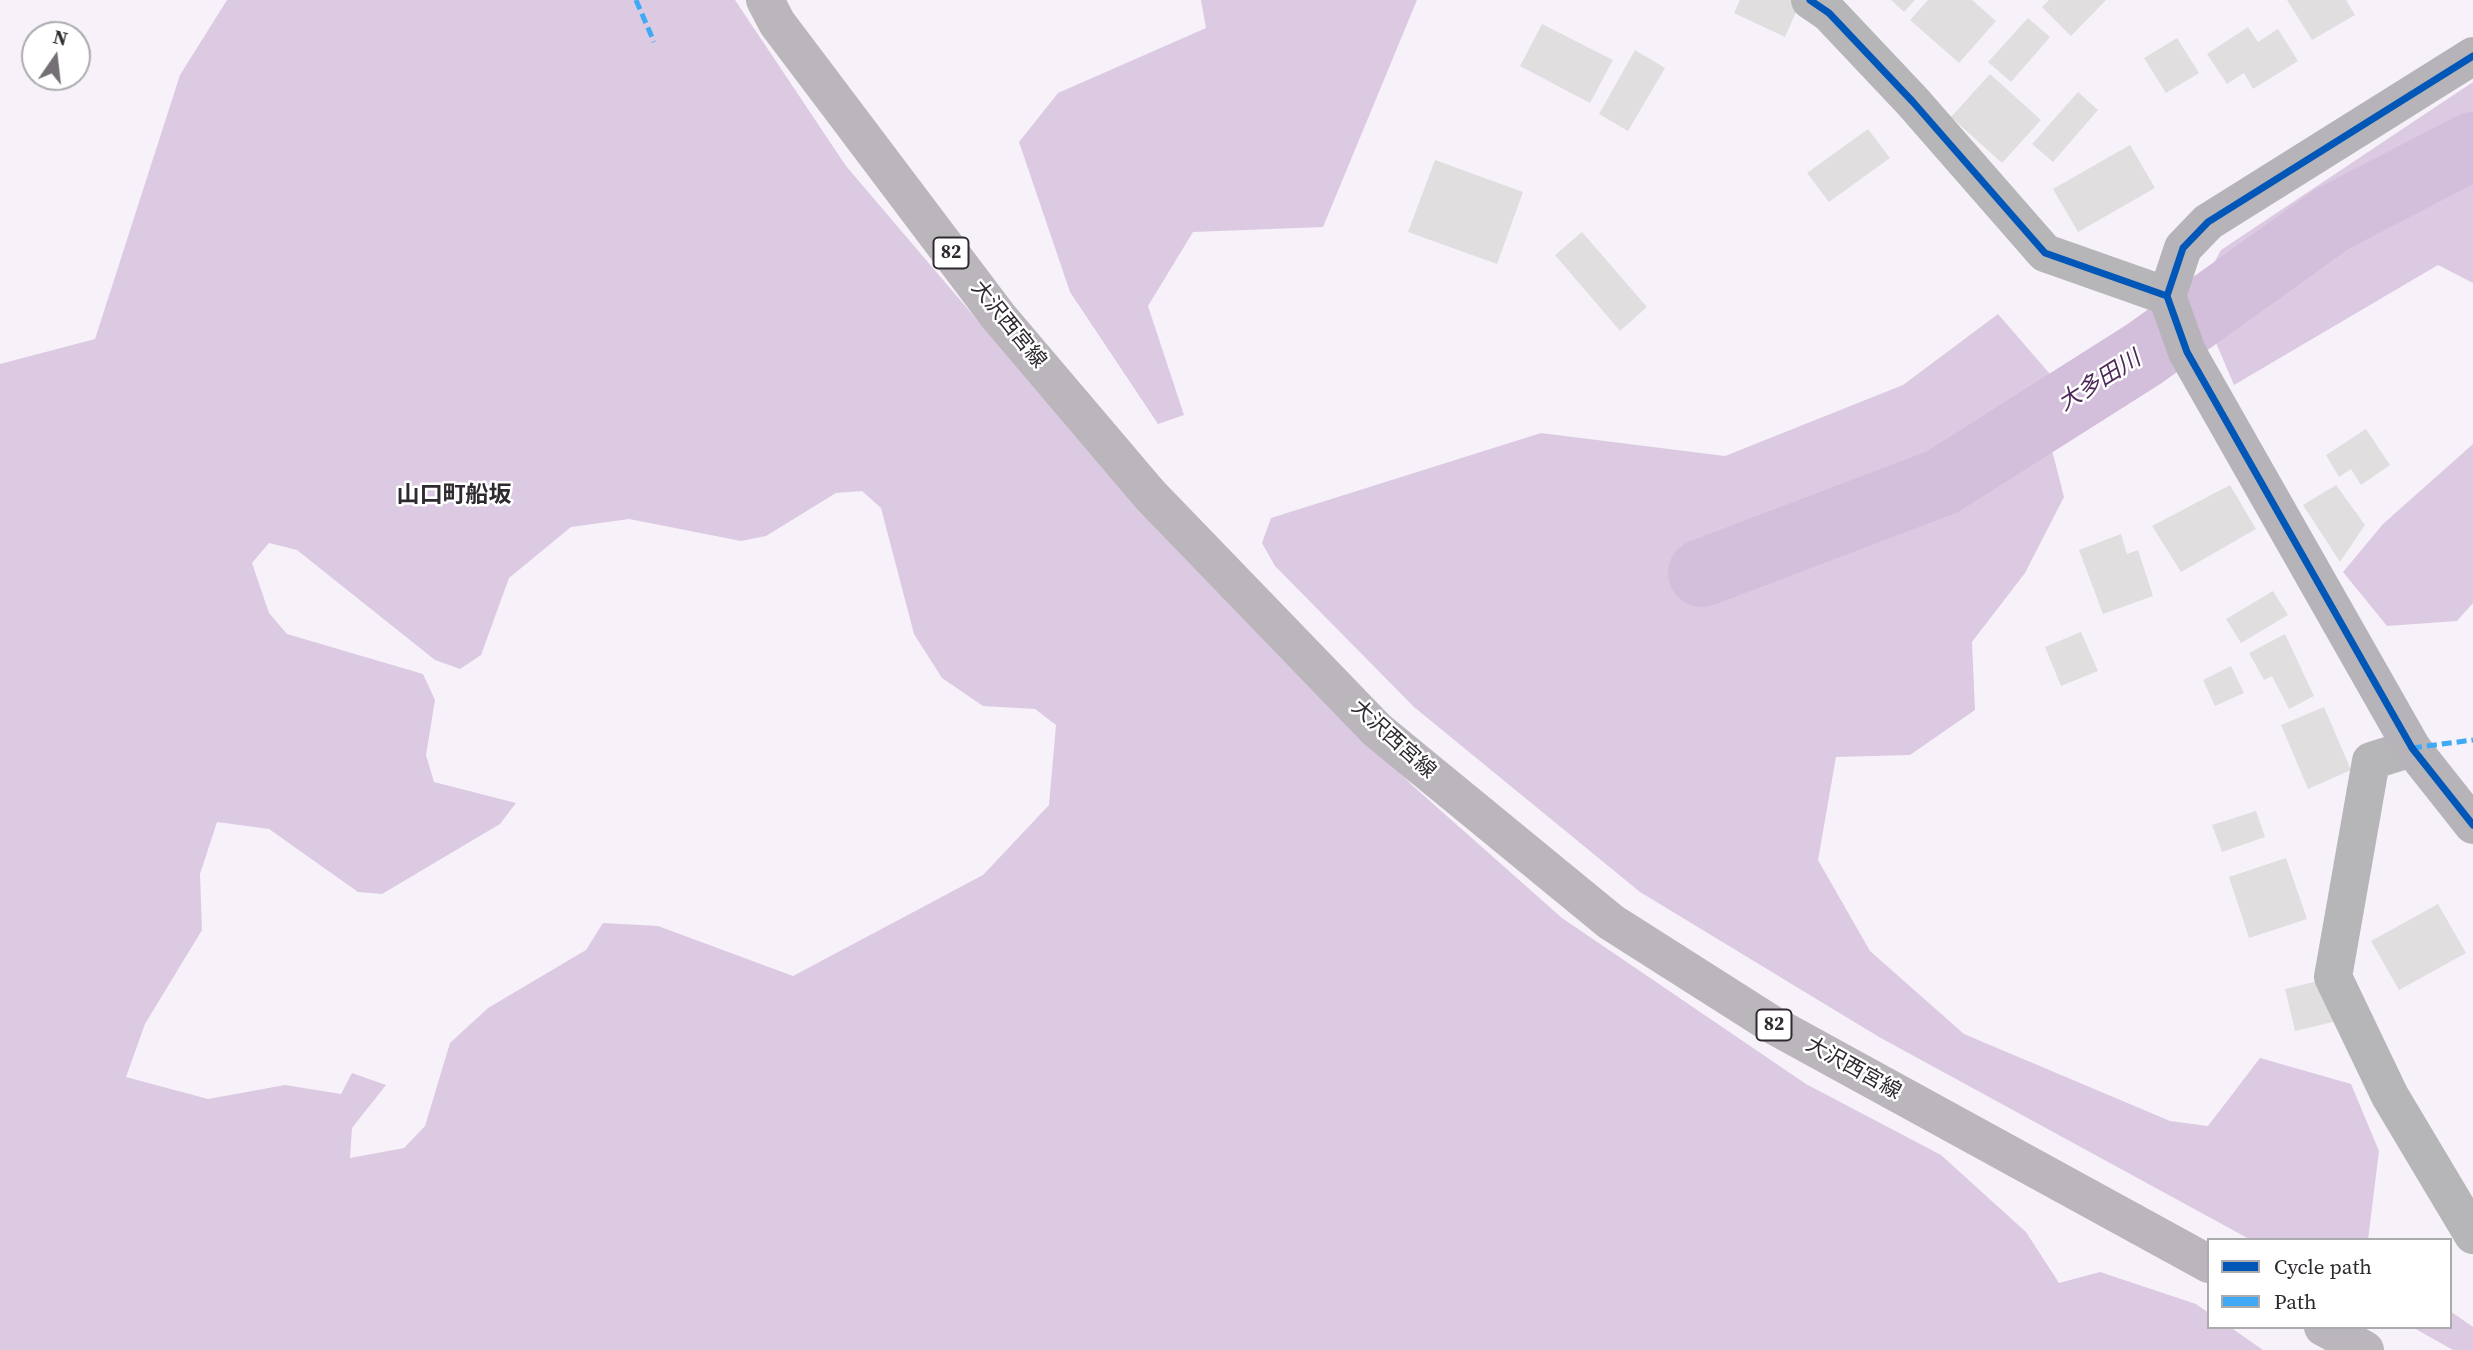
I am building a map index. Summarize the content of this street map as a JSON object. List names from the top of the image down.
{
  "streets": {
    "main road": ["82", "大沢西宮線"]
  },
  "districts": ["山口町船坂"],
  "water": ["大多田川"],
  "legend": ["Cycle path", "Path"],
  "north": "top"
}
